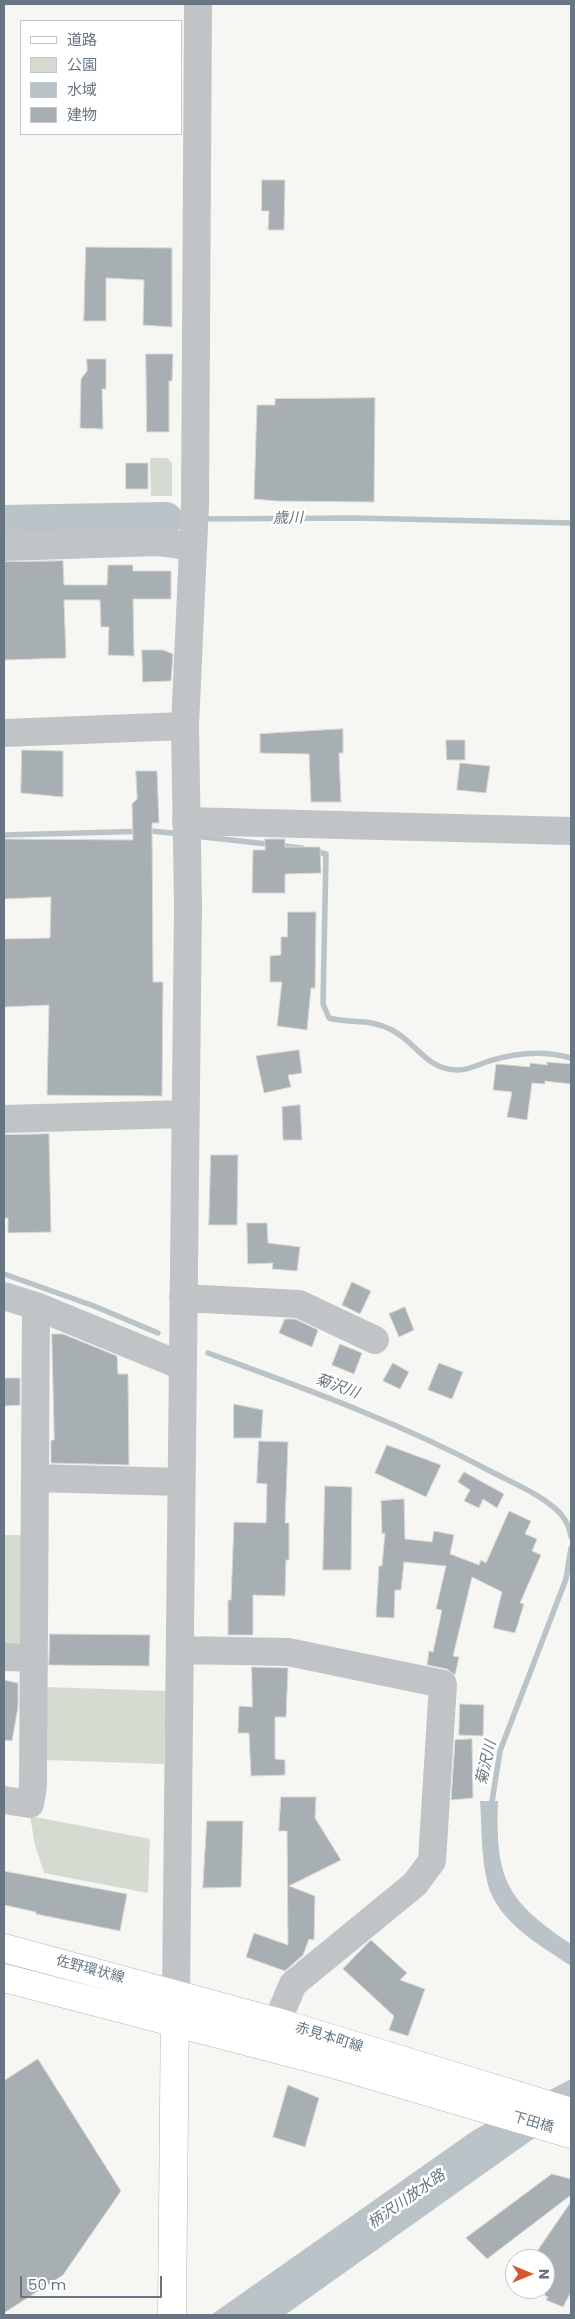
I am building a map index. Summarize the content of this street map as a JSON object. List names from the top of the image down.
{
  "streets": {
    "main road": ["佐野環状線", "赤見本町線", "下田橋"]
  },
  "crossings": [
    ["佐野環状線", "赤見本町線"],
    ["赤見本町線", "下田橋"]
  ],
  "water": ["歳川", "菊沢川", "柄沢川放水路"],
  "legend": [
    "道路",
    "公園",
    "水域",
    "建物"
  ],
  "scale_bar": "50 m",
  "north": "right"
}
